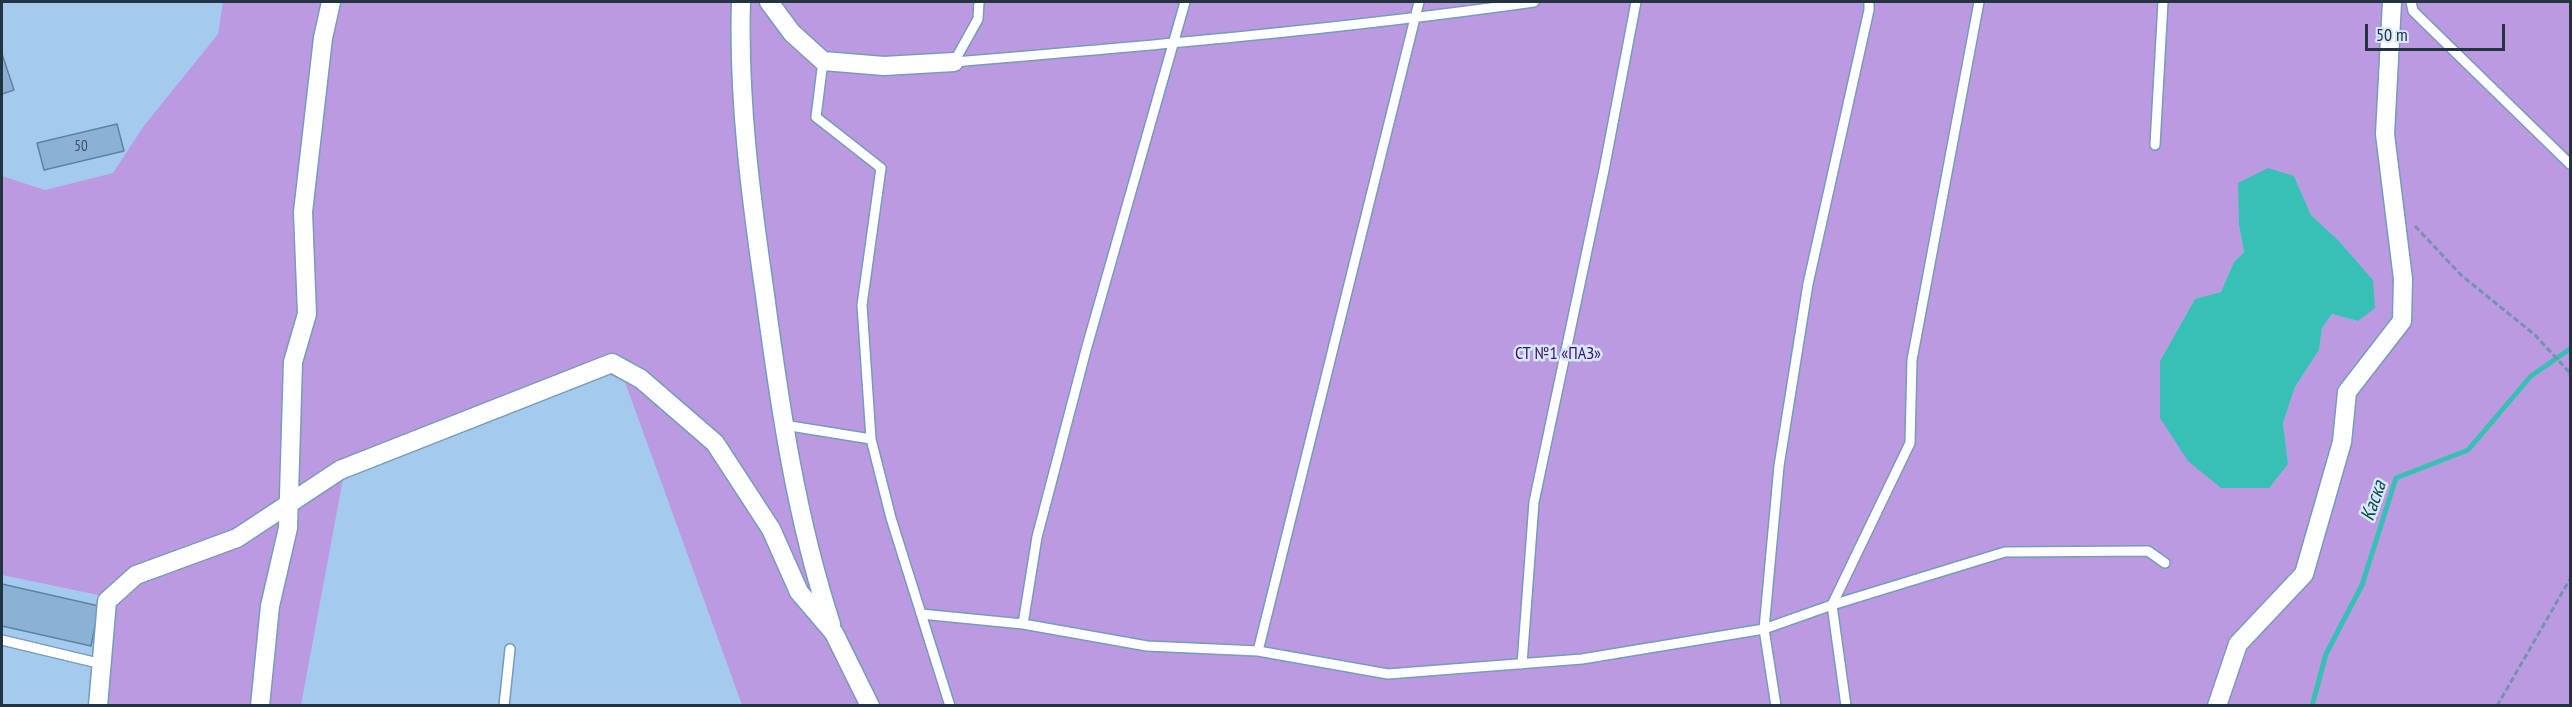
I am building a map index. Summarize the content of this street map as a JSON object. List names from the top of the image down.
{
  "water": ["Каска"],
  "parks": ["СТ №1 «ПАЗ»"],
  "house_numbers": ["50"],
  "scale_bar": "50 m"
}
